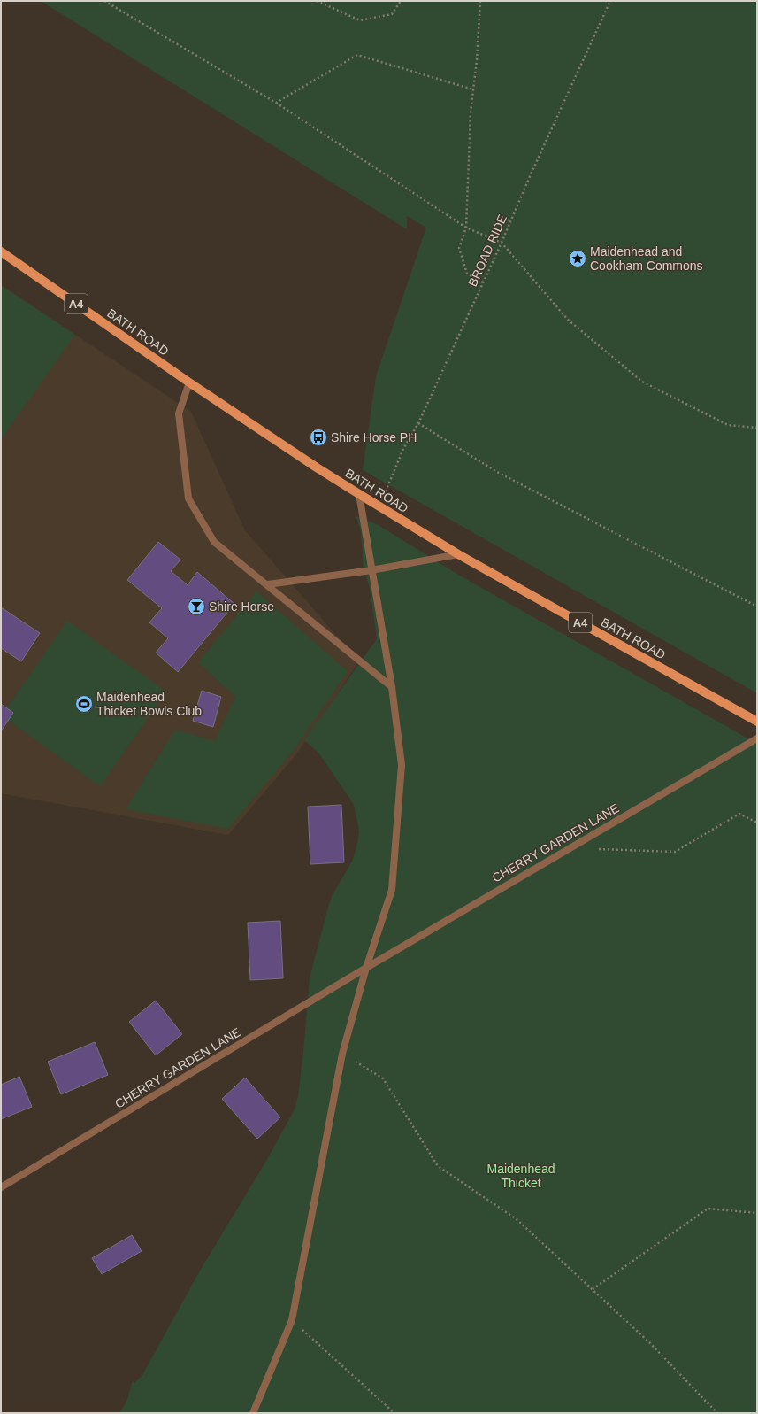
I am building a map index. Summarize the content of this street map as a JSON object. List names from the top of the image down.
{
  "streets": {
    "main road": ["A4", "BATH ROAD"],
    "street": ["CHERRY GARDEN LANE"],
    "path": ["BROAD RIDE"]
  },
  "crossings": [
    ["BROAD RIDE", "BATH ROAD"]
  ],
  "parks": ["Maidenhead Thicket"],
  "places": {
    "place": ["Maidenhead and Cookham Commons"],
    "bus stop": ["Shire Horse PH"],
    "bar": ["Shire Horse"],
    "sports": ["Maidenhead Thicket Bowls Club"]
  }
}
